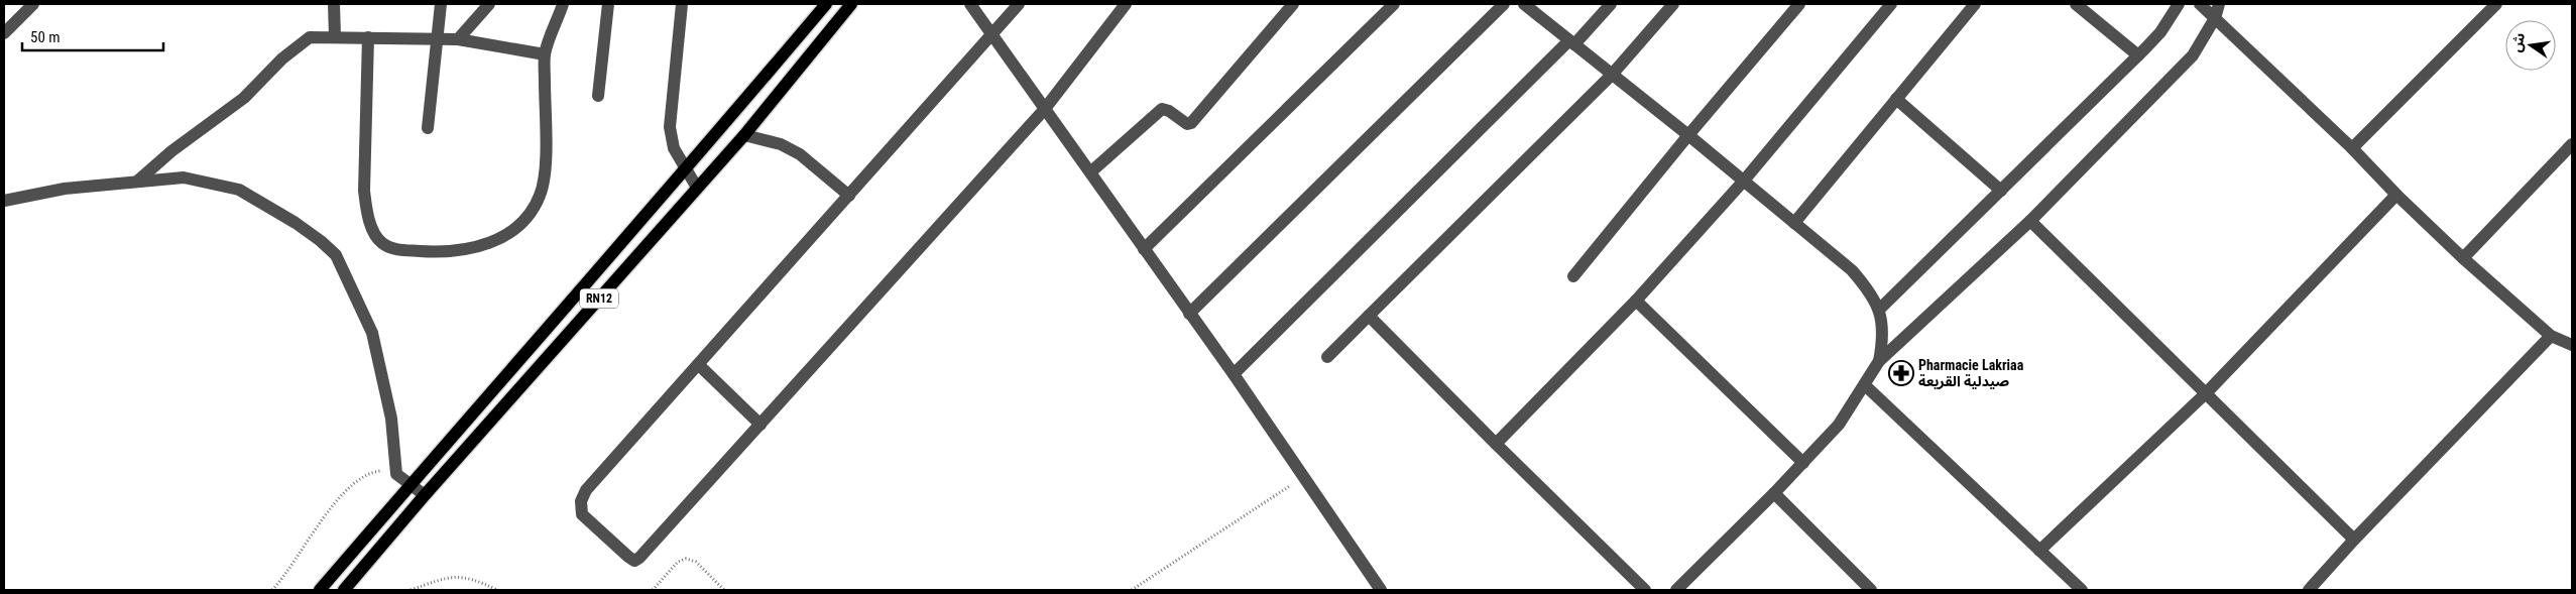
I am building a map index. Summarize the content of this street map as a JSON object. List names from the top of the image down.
{
  "streets": {
    "main road": ["RN12"]
  },
  "places": {
    "pharmacy": ["Pharmacie Lakriaa صيدلية القريعة"]
  },
  "scale_bar": "50 m",
  "north": "left"
}
